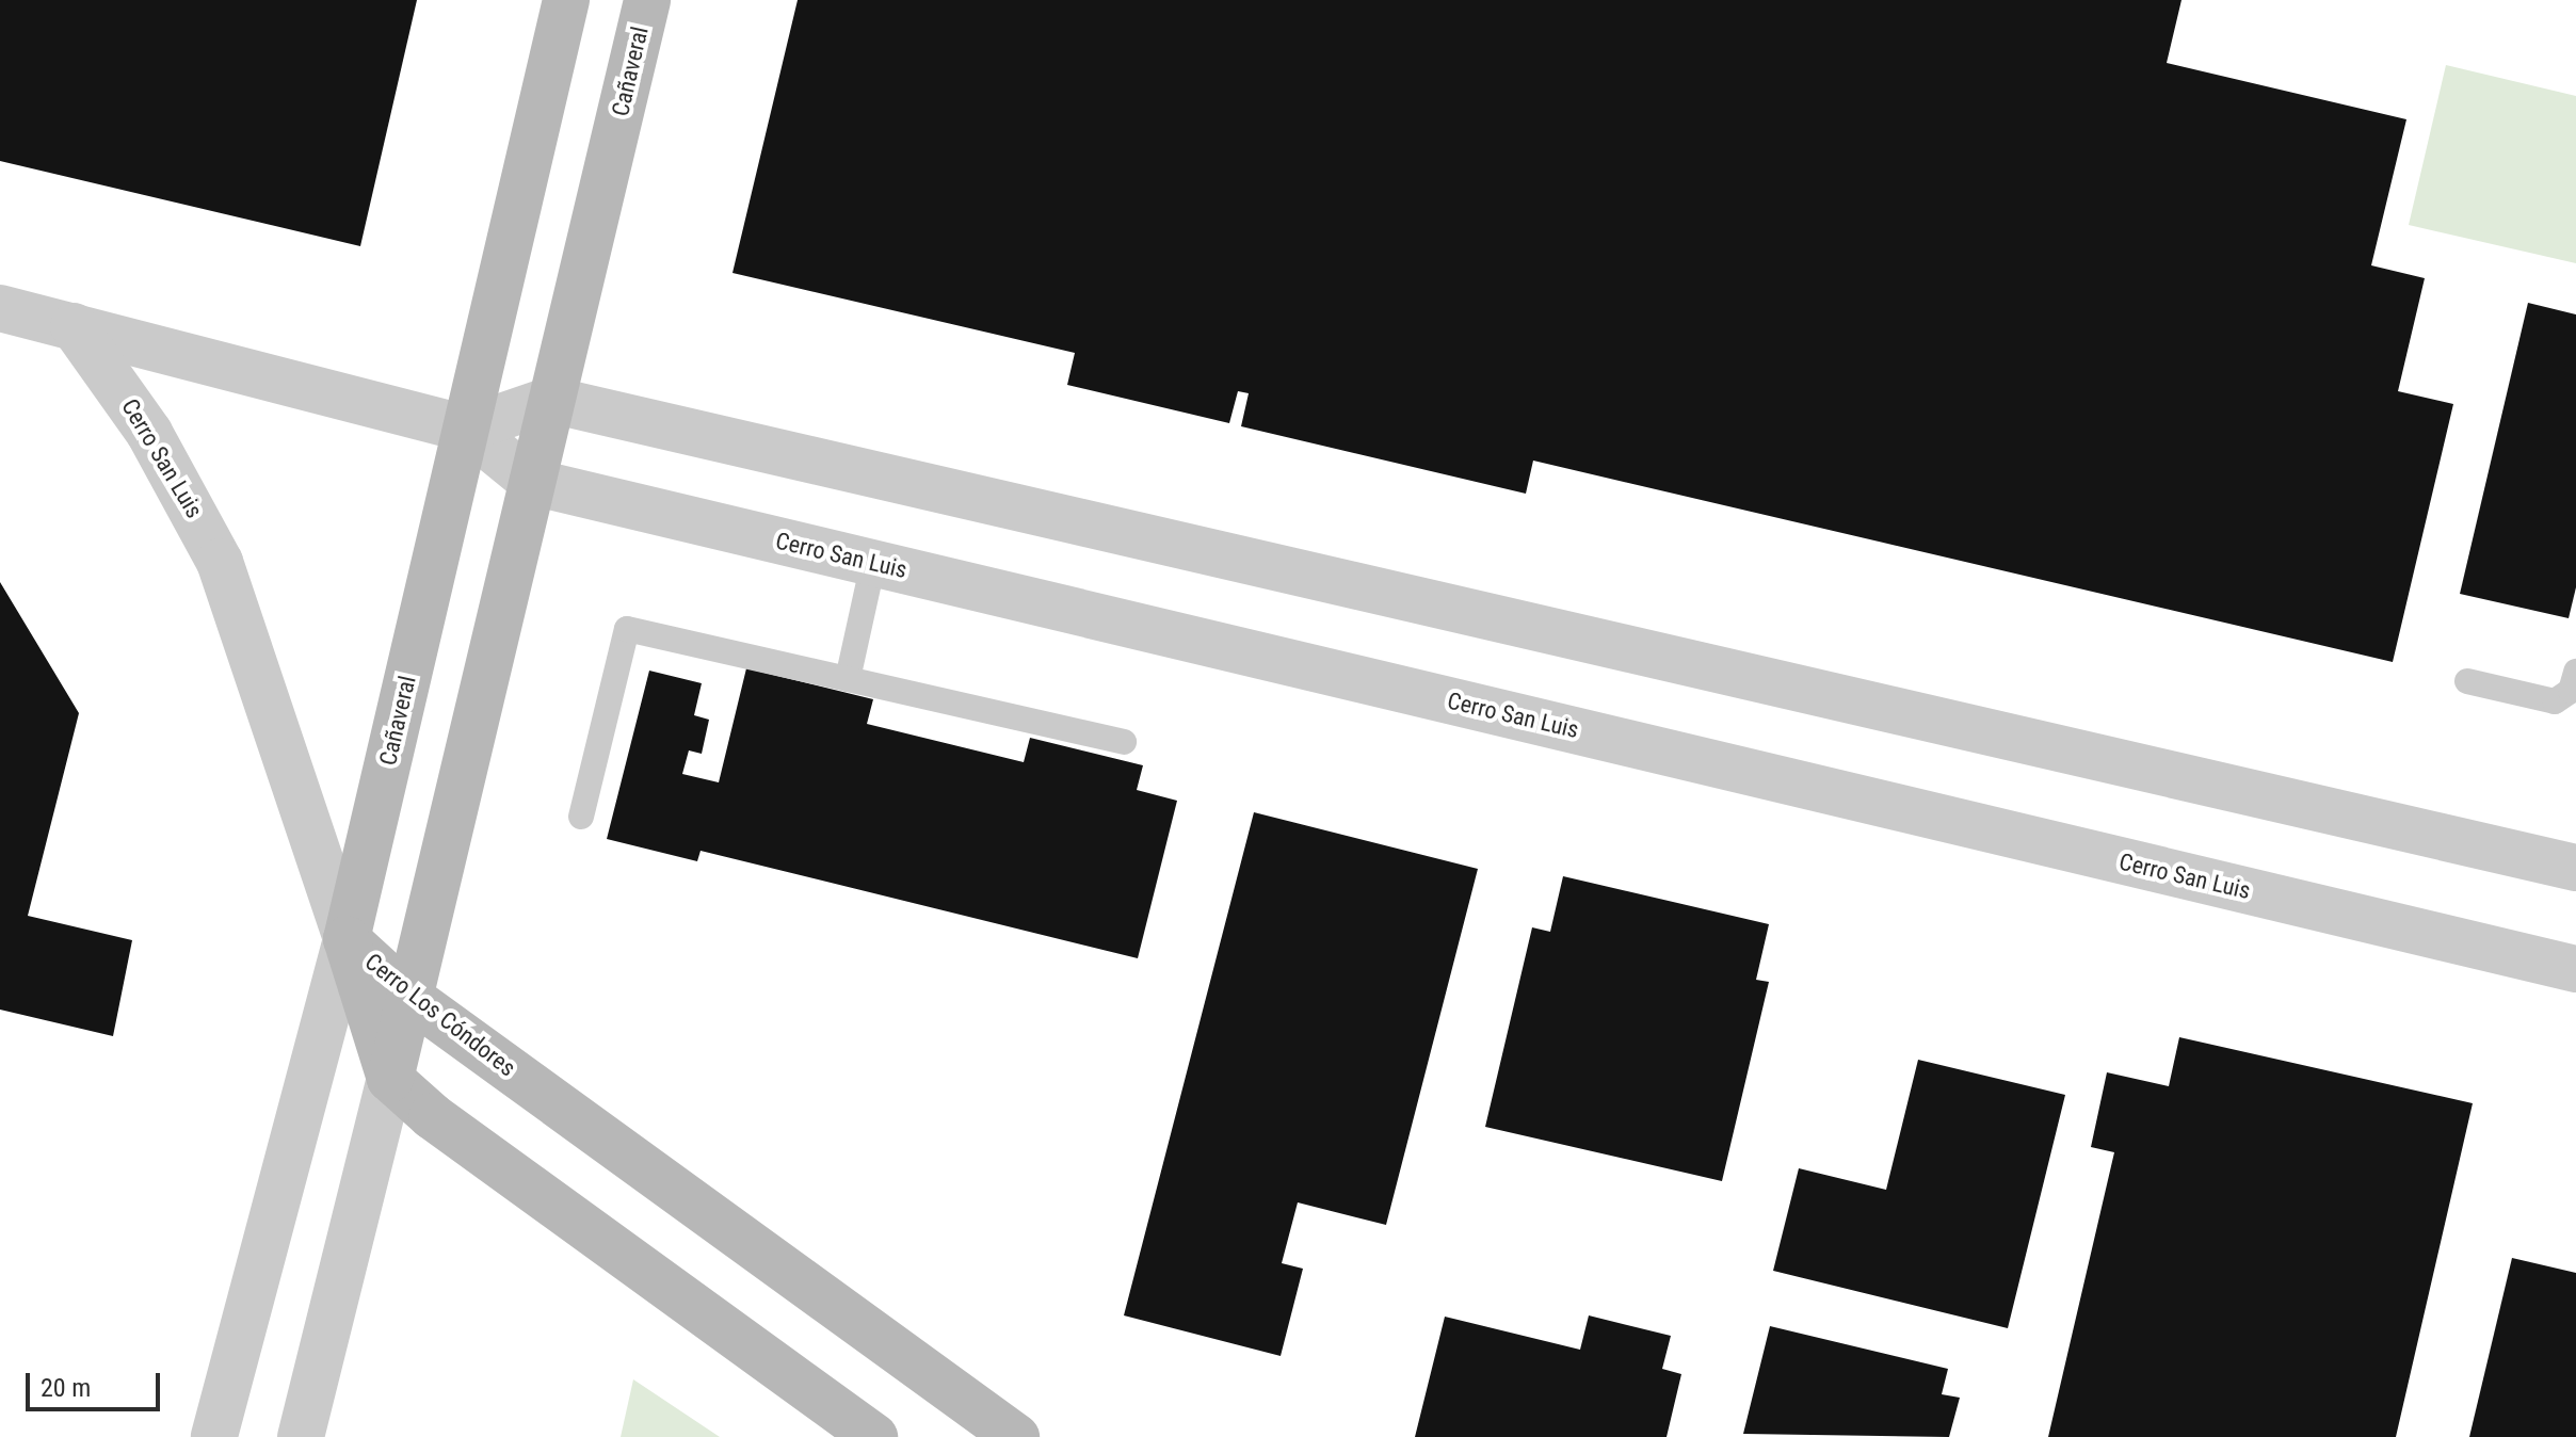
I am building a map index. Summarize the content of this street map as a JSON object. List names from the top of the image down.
{
  "streets": {
    "street": ["Cañaveral", "Cerro San Luis", "Cerro Los Cóndores"]
  },
  "crossings": [
    ["Cañaveral", "Cerro San Luis"],
    ["Cañaveral", "Cerro Los Cóndores"],
    ["Cerro San Luis", "Cerro Los Cóndores"]
  ],
  "scale_bar": "20 m"
}
